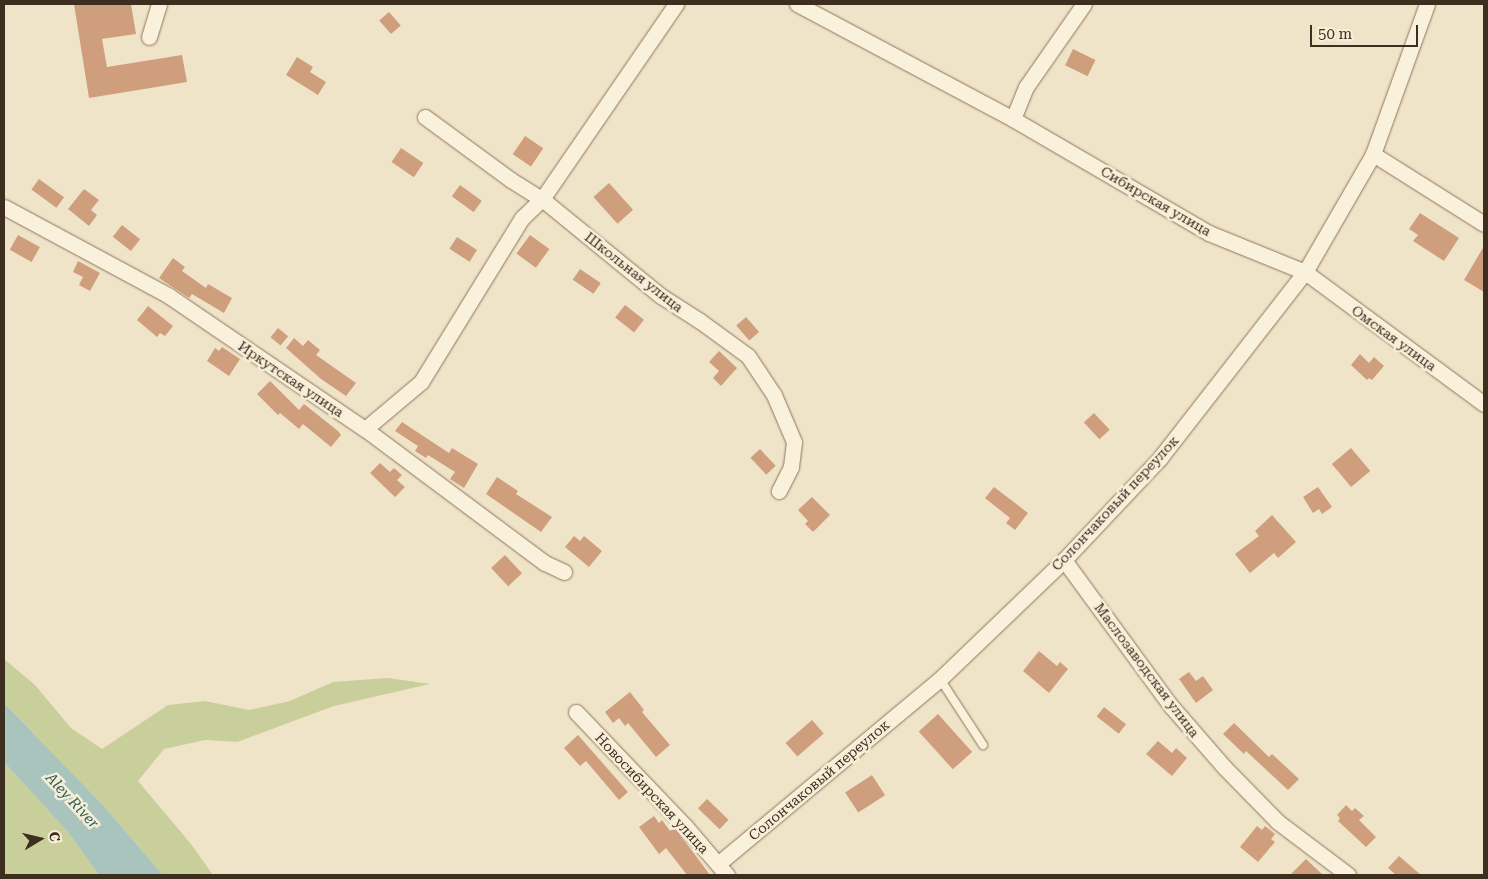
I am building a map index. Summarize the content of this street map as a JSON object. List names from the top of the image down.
{
  "streets": {
    "street": [
      "Сибирская улица",
      "Школьная улица",
      "Омская улица",
      "Иркутская улица",
      "Солончаковый переулок",
      "Маслозаводская улица",
      "Новосибирская улица"
    ]
  },
  "crossings": [
    ["Сибирская улица", "Омская улица"],
    ["Сибирская улица", "Солончаковый переулок"],
    ["Омская улица", "Солончаковый переулок"],
    ["Солончаковый переулок", "Маслозаводская улица"],
    ["Солончаковый переулок", "Новосибирская улица"]
  ],
  "water": ["Aley River"],
  "scale_bar": "50 m",
  "north": "right"
}
